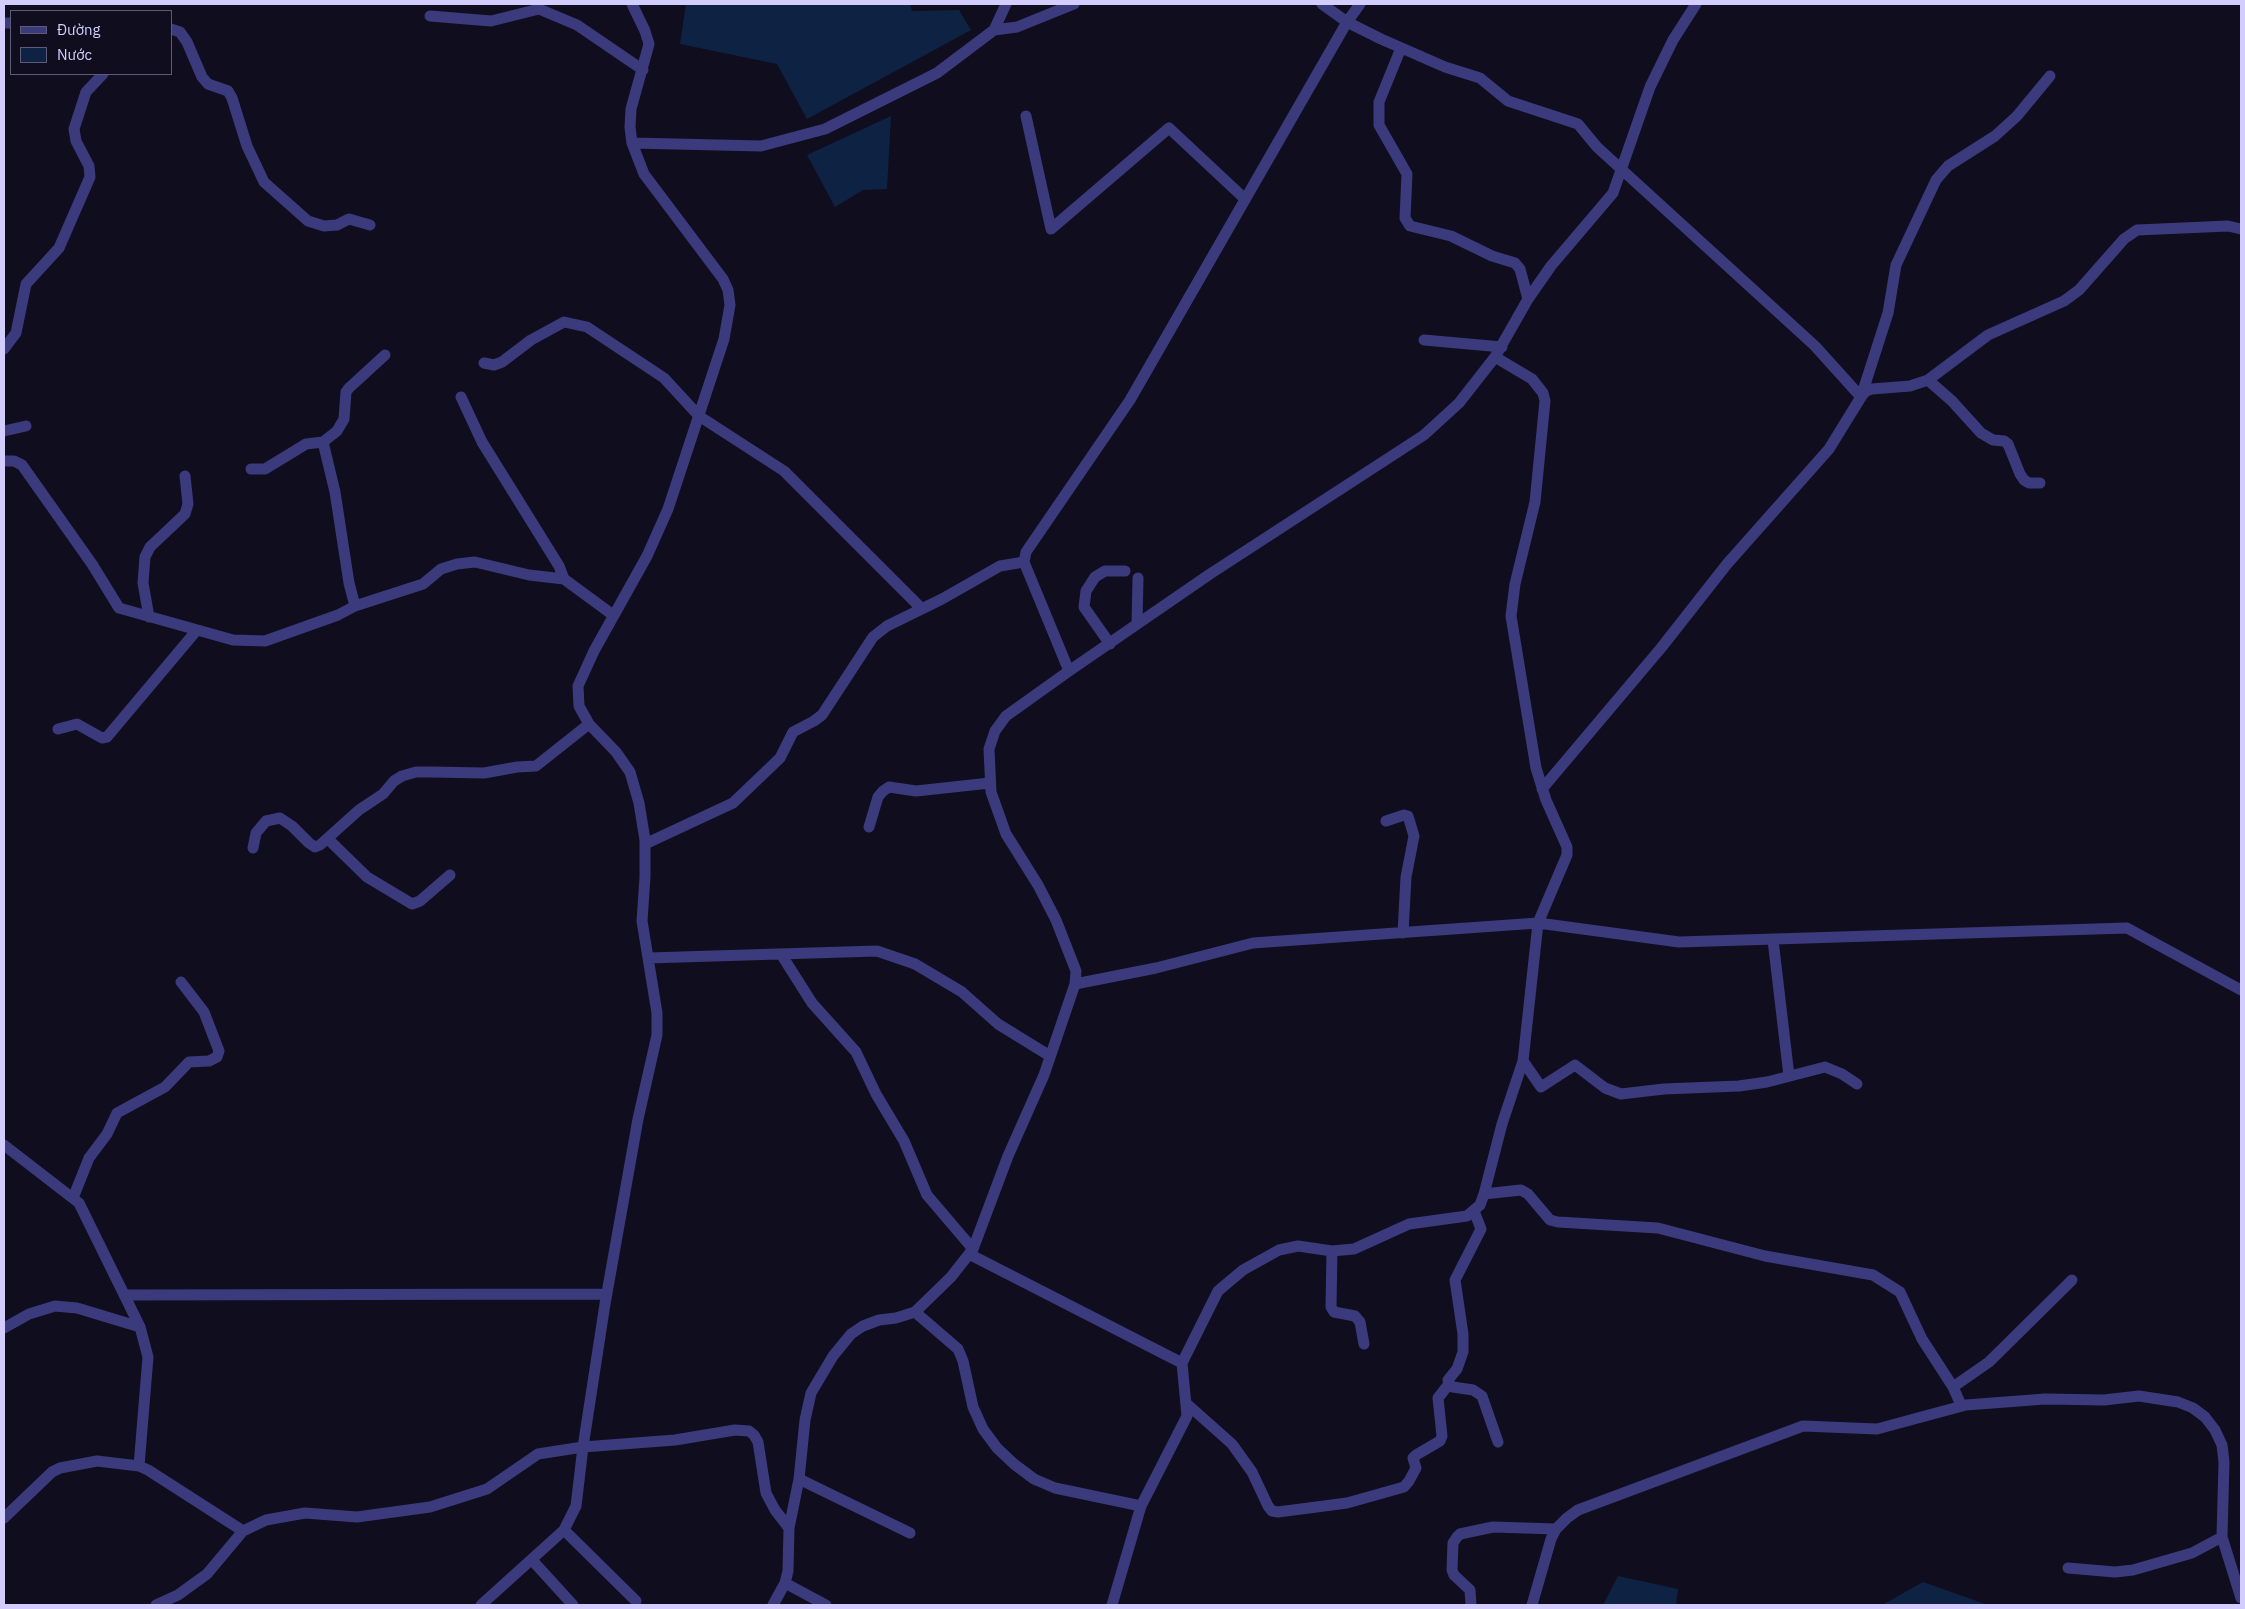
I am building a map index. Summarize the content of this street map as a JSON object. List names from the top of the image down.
{
  "legend": ["Đường", "Nước"]
}
